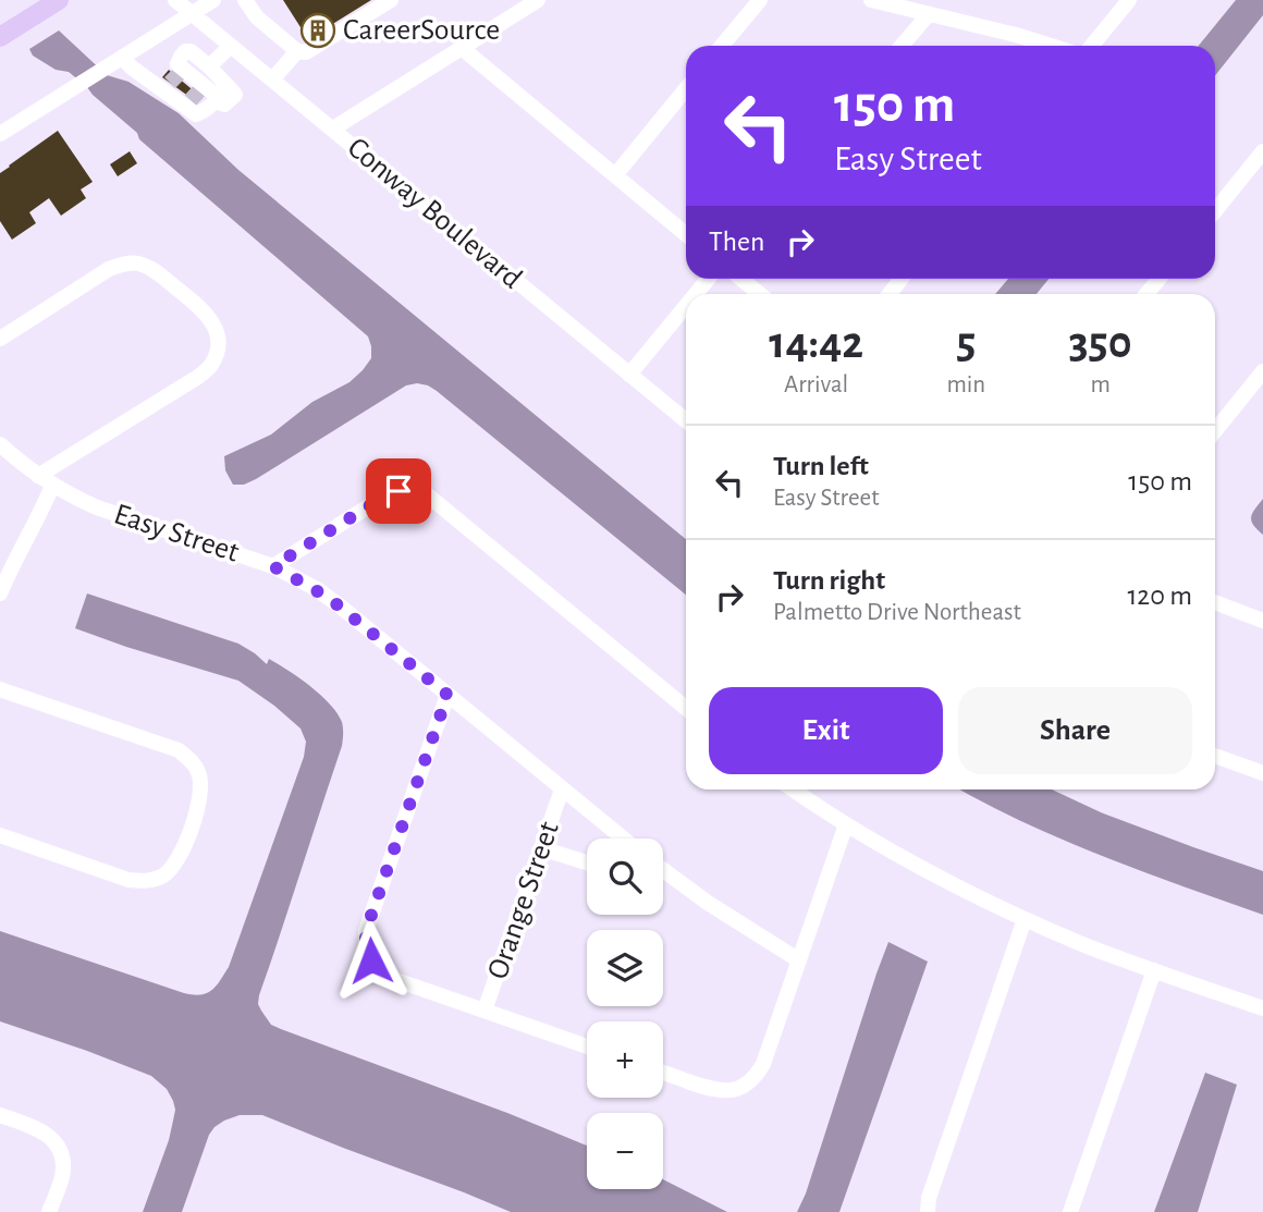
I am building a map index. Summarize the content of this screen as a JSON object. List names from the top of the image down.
{
  "streets": {
    "street": ["Conway Boulevard", "Easy Street", "Orange Street"]
  },
  "crossings": [
    ["Easy Street", "Orange Street"]
  ],
  "places": {
    "building": ["CareerSource"]
  },
  "page": {
    "turn": ["150 m", "Easy Street"],
    "then": "Then",
    "eta": [
      "14:42",
      "Arrival",
      "5",
      "min",
      "350",
      "m"
    ],
    "list": [
      {
        "name": "Turn left",
        "note": "Easy Street",
        "value": "150 m"
      },
      {
        "name": "Turn right",
        "note": "Palmetto Drive Northeast",
        "value": "120 m"
      }
    ],
    "buttons": ["Exit", "Share"],
    "map_buttons": ["+", "−"]
  }
}
